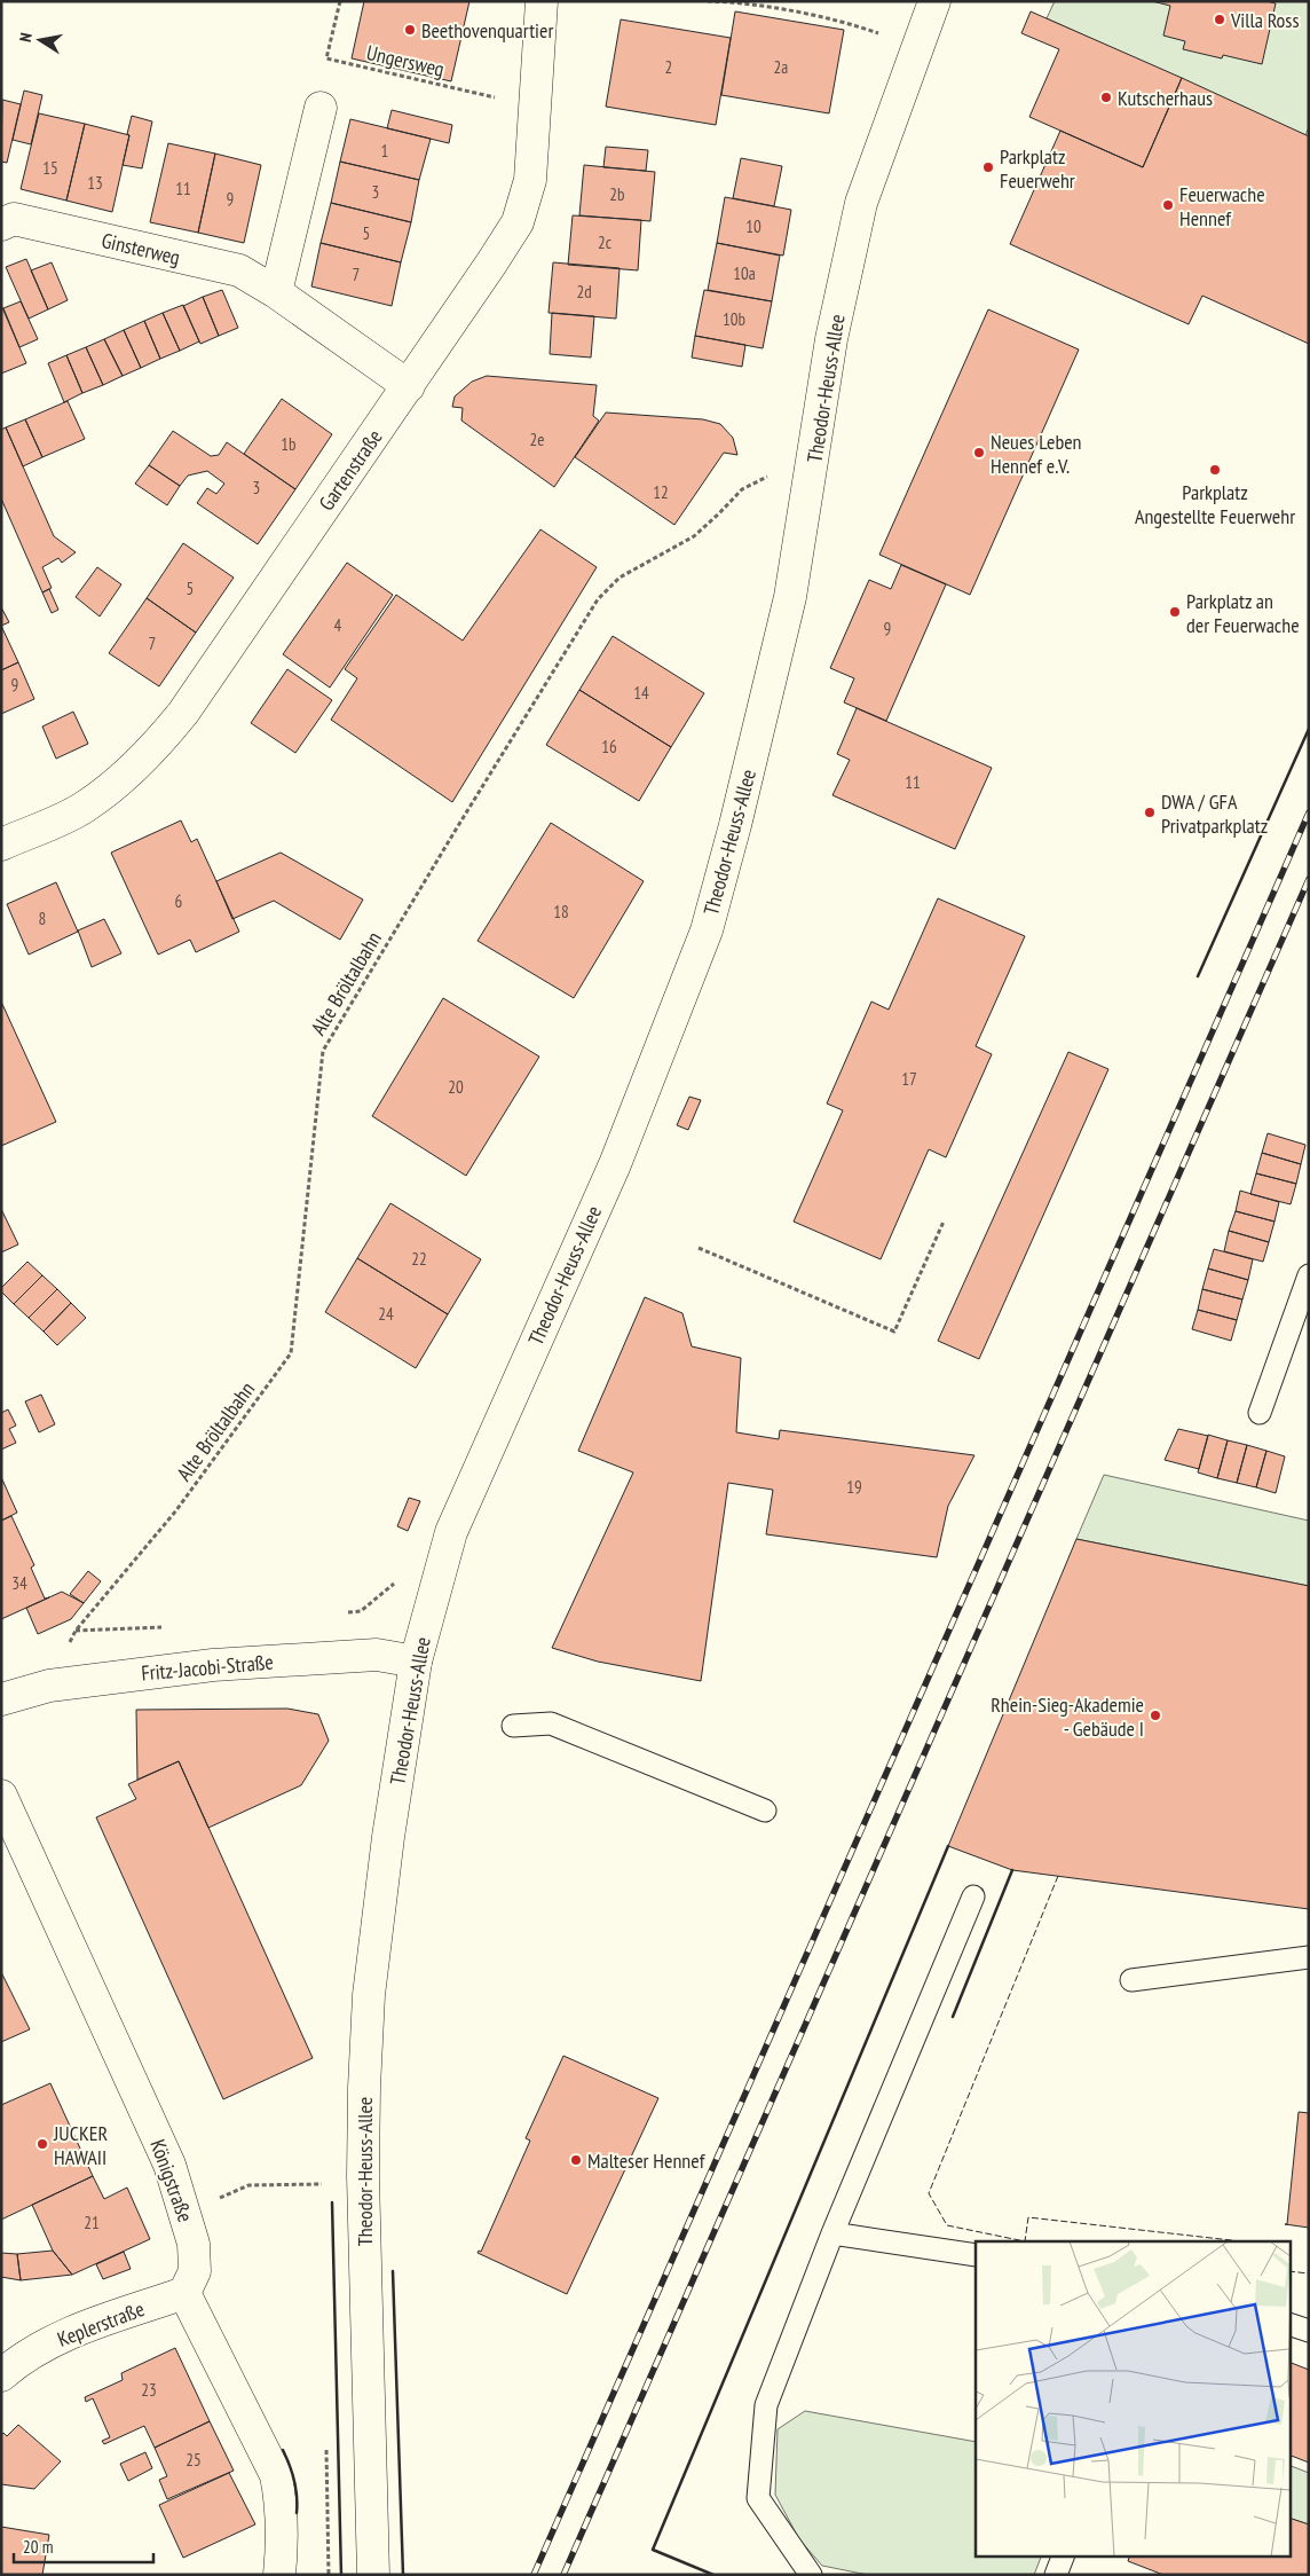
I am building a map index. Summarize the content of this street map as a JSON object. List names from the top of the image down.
{
  "streets": {
    "street": [
      "Ginsterweg",
      "Theodor-Heuss-Allee",
      "Gartenstraße",
      "Fritz-Jacobi-Straße",
      "Königstraße",
      "Keplerstraße"
    ],
    "path": ["Ungersweg", "Alte Bröltalbahn"]
  },
  "crossings": [
    ["Ungersweg", "Gartenstraße"],
    ["Ginsterweg", "Gartenstraße"],
    ["Theodor-Heuss-Allee", "Fritz-Jacobi-Straße"],
    ["Alte Bröltalbahn", "Fritz-Jacobi-Straße"],
    ["Königstraße", "Keplerstraße"]
  ],
  "places": [
    "Villa Ross",
    "Beethovenquartier",
    "Kutscherhaus",
    "Parkplatz Feuerwehr",
    "Feuerwache Hennef",
    "Neues Leben Hennef e.V.",
    "Parkplatz Angestellte Feuerwehr",
    "Parkplatz an der Feuerwache",
    "DWA / GFA Privatparkplatz",
    "Rhein-Sieg-Akademie - Gebäude I",
    "JUCKER HAWAII",
    "Malteser Hennef"
  ],
  "house_numbers": [
    "2",
    "2a",
    "1",
    "15",
    "13",
    "11",
    "3",
    "2b",
    "9",
    "10",
    "5",
    "2c",
    "10a",
    "7",
    "2d",
    "10b",
    "2e",
    "1b",
    "3",
    "12",
    "5",
    "4",
    "9",
    "7",
    "9",
    "14",
    "16",
    "11",
    "6",
    "18",
    "8",
    "17",
    "20",
    "22",
    "24",
    "19",
    "34",
    "21",
    "23",
    "25"
  ],
  "scale_bar": "20 m",
  "north": "left"
}
